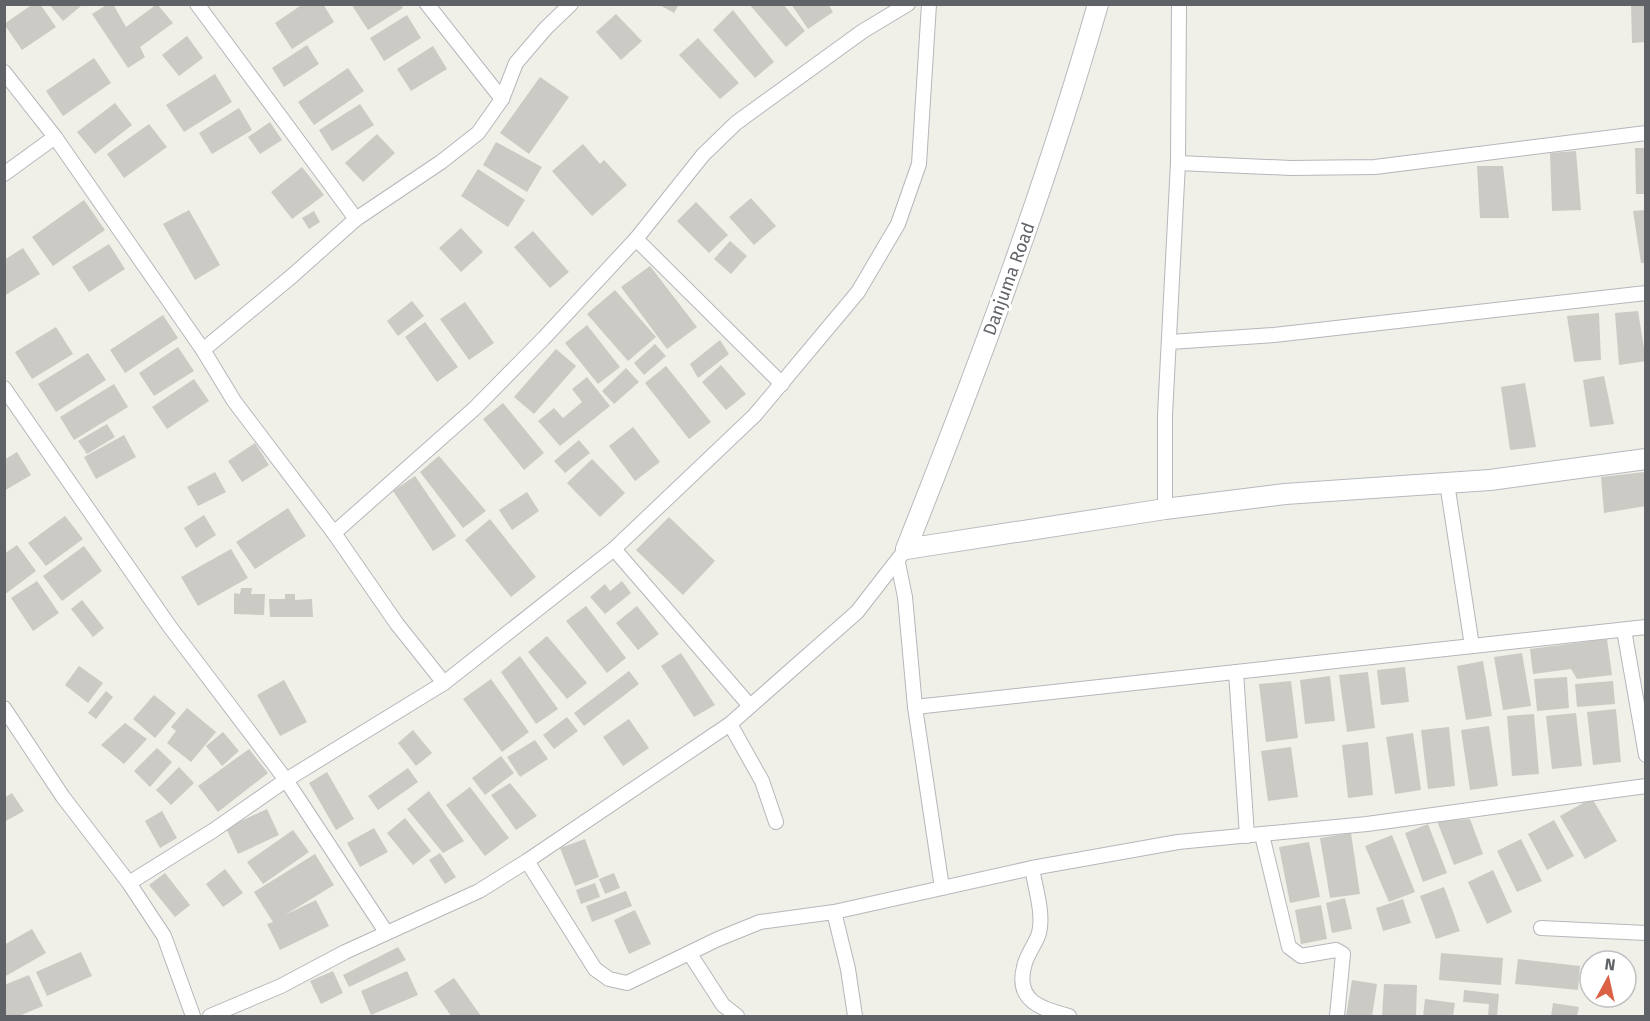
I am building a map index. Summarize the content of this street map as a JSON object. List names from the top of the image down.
{
  "streets": {
    "street": ["Danjuma Road"]
  },
  "north": "top"
}
